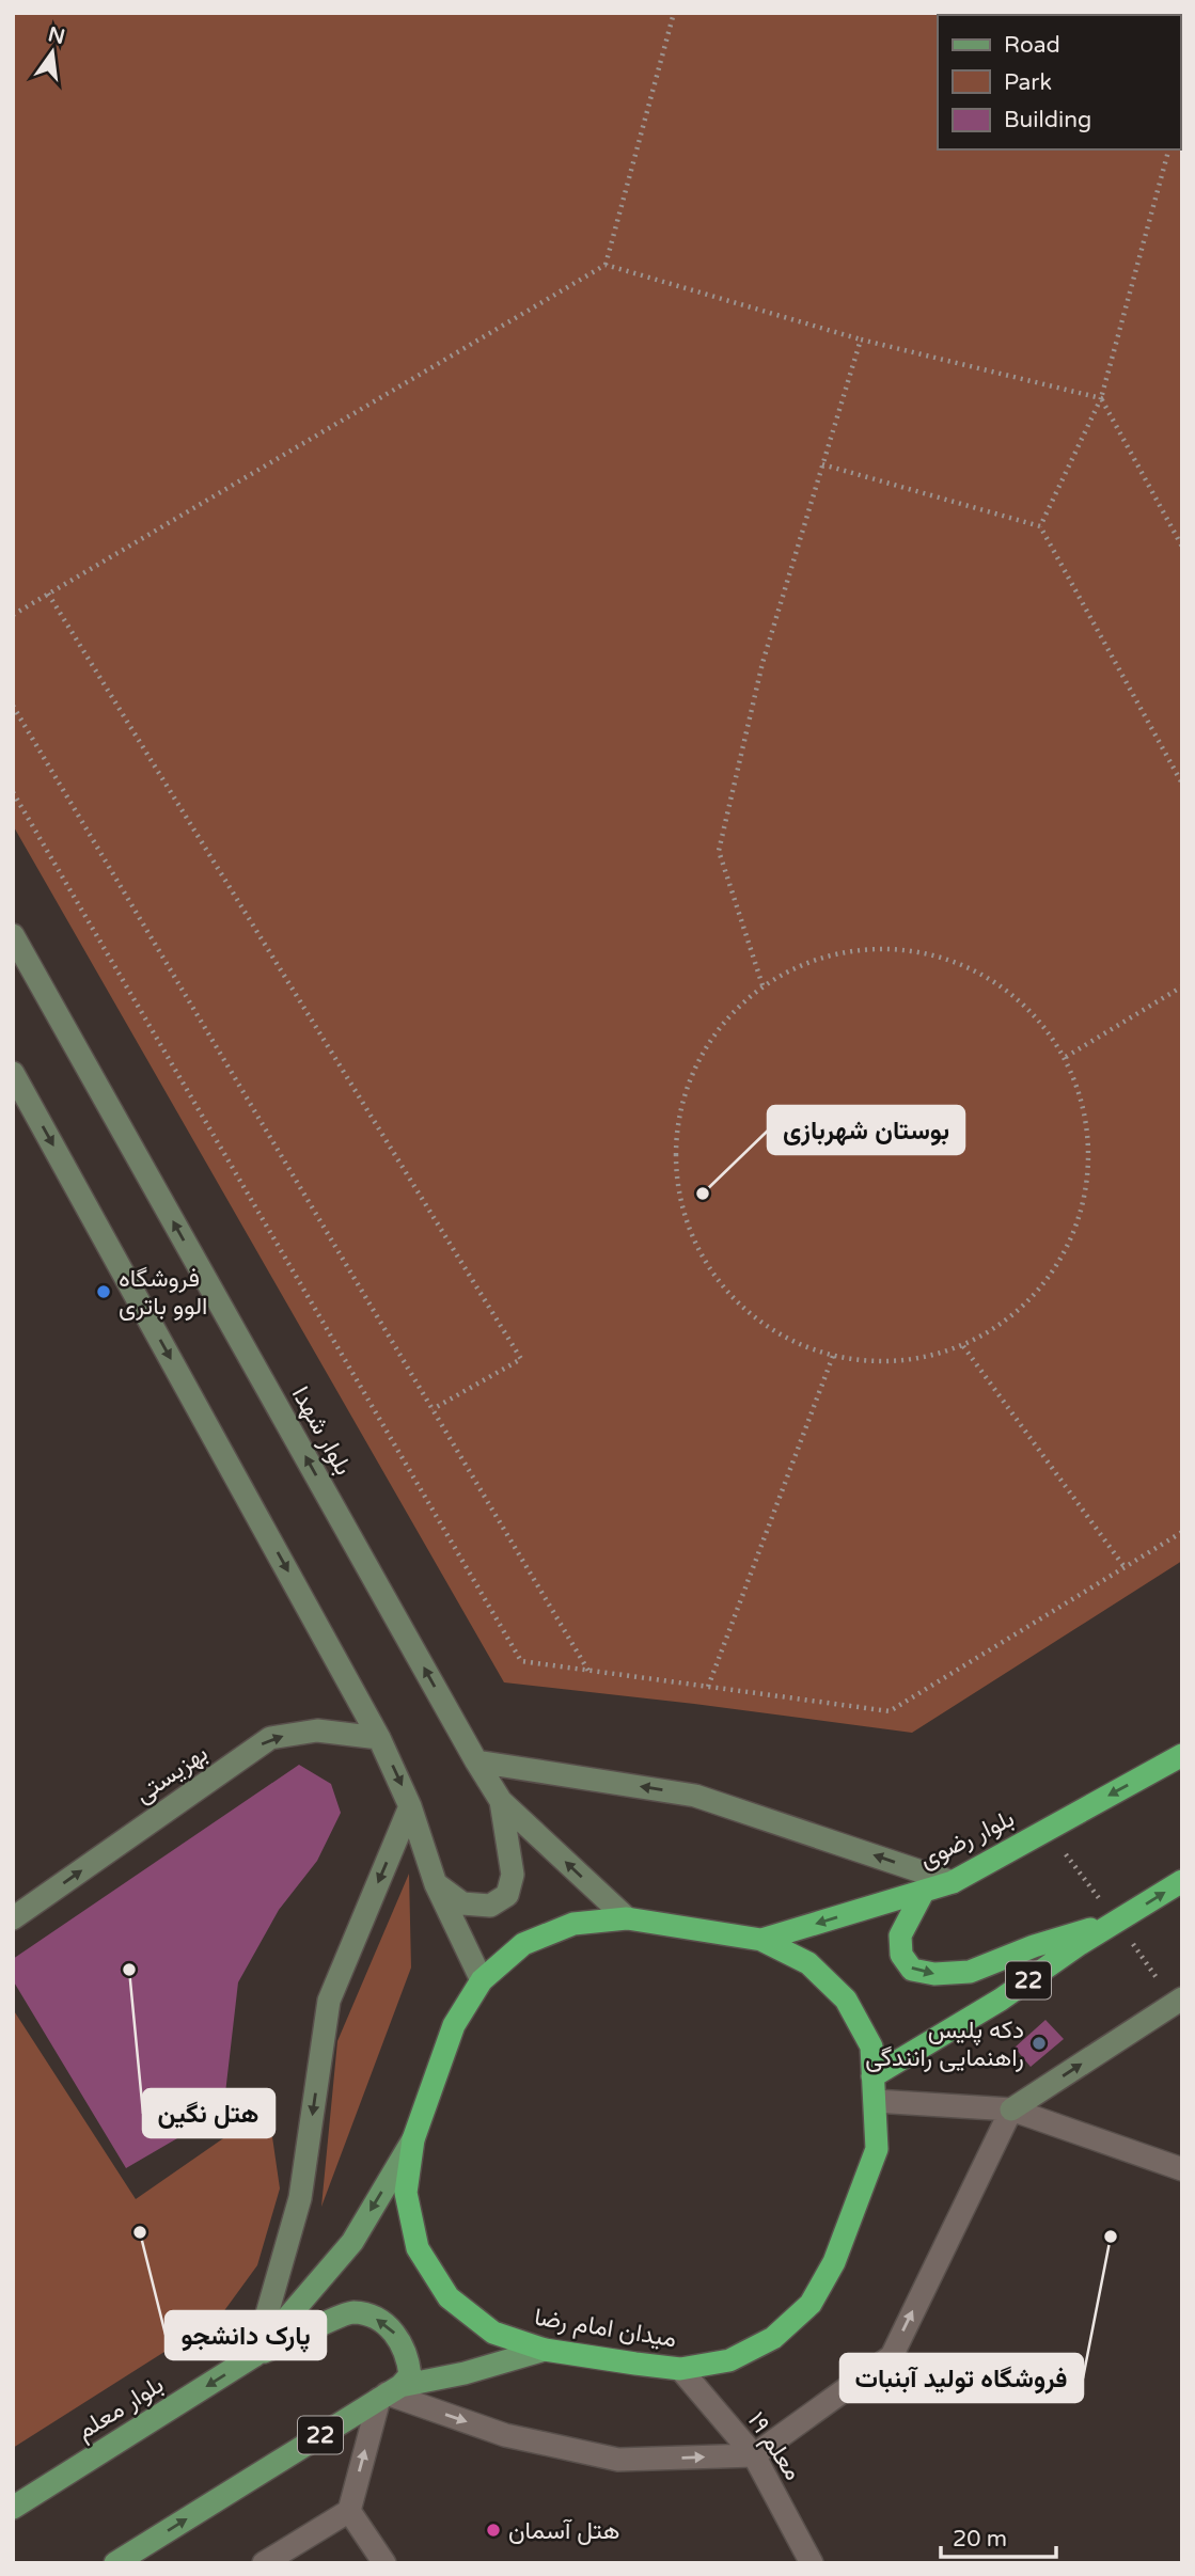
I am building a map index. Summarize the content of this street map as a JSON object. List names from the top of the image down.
{
  "streets": {
    "highway": ["بلوار رضوی", "22", "میدان امام رضا"],
    "main road": ["بلوار شهدا", "بهزیستی", "بلوار معلم"],
    "street": ["معلم ۱۹"]
  },
  "crossings": [
    ["بلوار شهدا", "میدان امام رضا"],
    ["بلوار رضوی", "میدان امام رضا"],
    ["22", "میدان امام رضا"],
    ["میدان امام رضا", "بلوار معلم"],
    ["میدان امام رضا", "معلم ۱۹"]
  ],
  "one_way": ["بهزیستی"],
  "places": [
    "بوستان شهربازی",
    "فروشگاه الوو باتری",
    "هتل نگین",
    "دکه پلیس راهنمایی رانندگی",
    "پارک دانشجو",
    "فروشگاه تولید آبنبات",
    "هتل آسمان"
  ],
  "legend": ["Road", "Park", "Building"],
  "scale_bar": "20 m",
  "north": "top"
}
